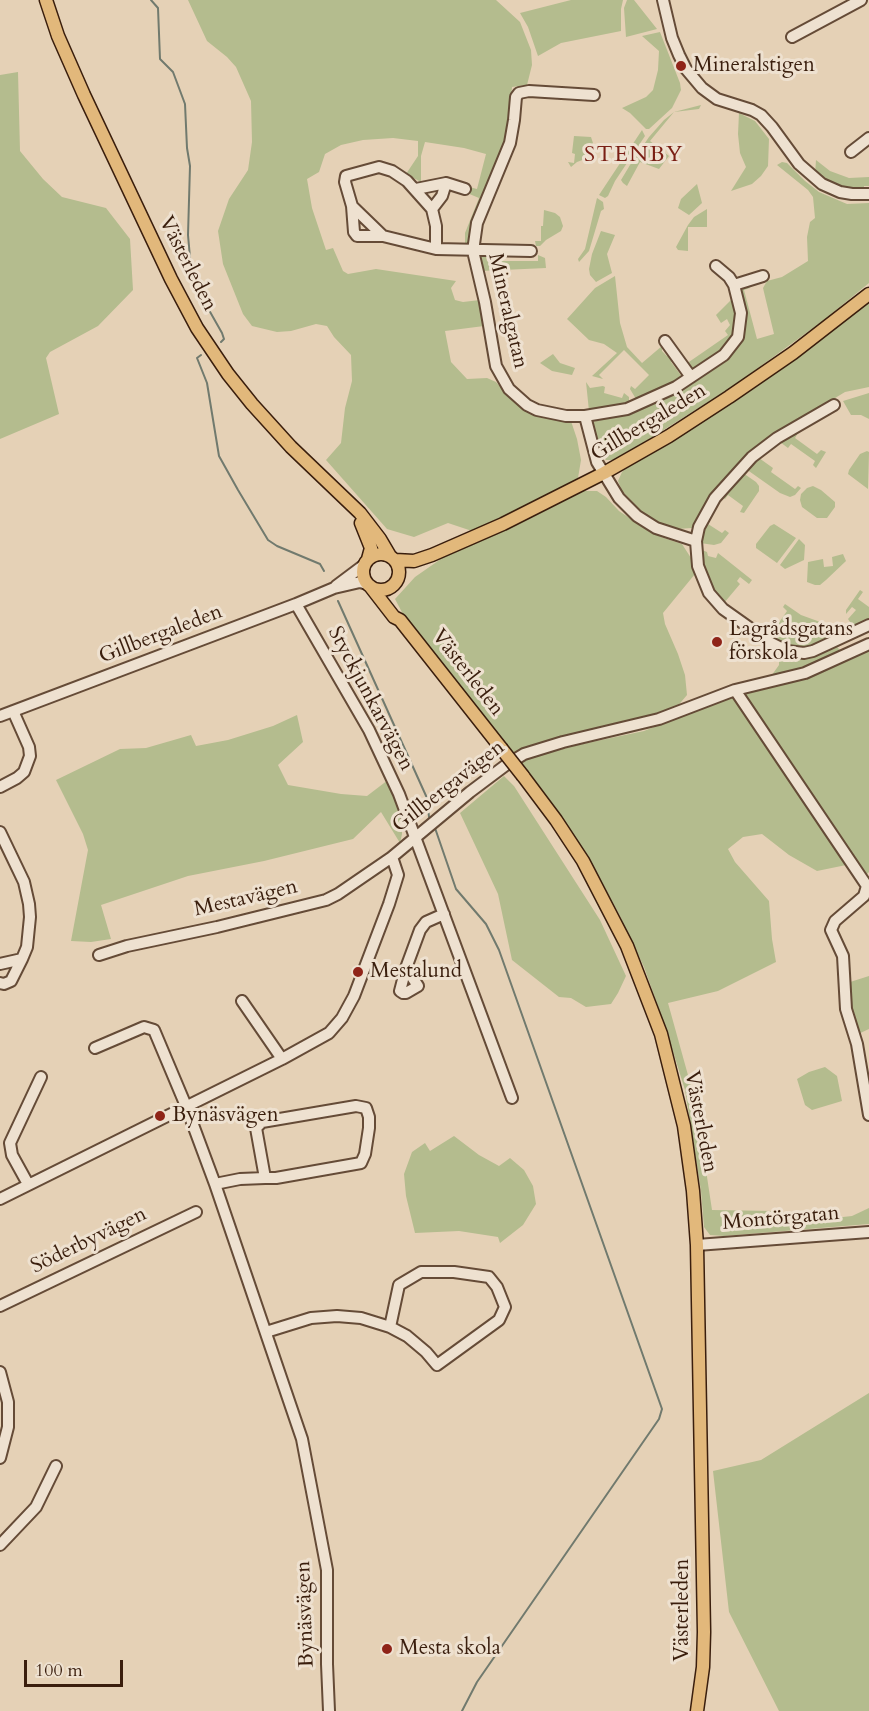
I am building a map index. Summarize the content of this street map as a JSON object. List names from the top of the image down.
{
  "streets": {
    "main road": ["Västerleden", "Gillbergaleden"],
    "street": [
      "Mineralgatan",
      "Styckjunkarvägen",
      "Gillbergavägen",
      "Mestavägen",
      "Montörgatan",
      "Söderbyvägen",
      "Bynäsvägen"
    ]
  },
  "crossings": [
    ["Västerleden", "Gillbergaleden"],
    ["Västerleden", "Montörgatan"],
    ["Gillbergaleden", "Styckjunkarvägen"],
    ["Styckjunkarvägen", "Gillbergavägen"],
    ["Gillbergavägen", "Mestavägen"],
    ["Gillbergavägen", "Bynäsvägen"]
  ],
  "districts": ["STENBY"],
  "places": [
    "Mineralstigen",
    "Lagrådsgatans förskola",
    "Mestalund",
    "Bynäsvägen",
    "Mesta skola"
  ],
  "scale_bar": "100 m"
}
